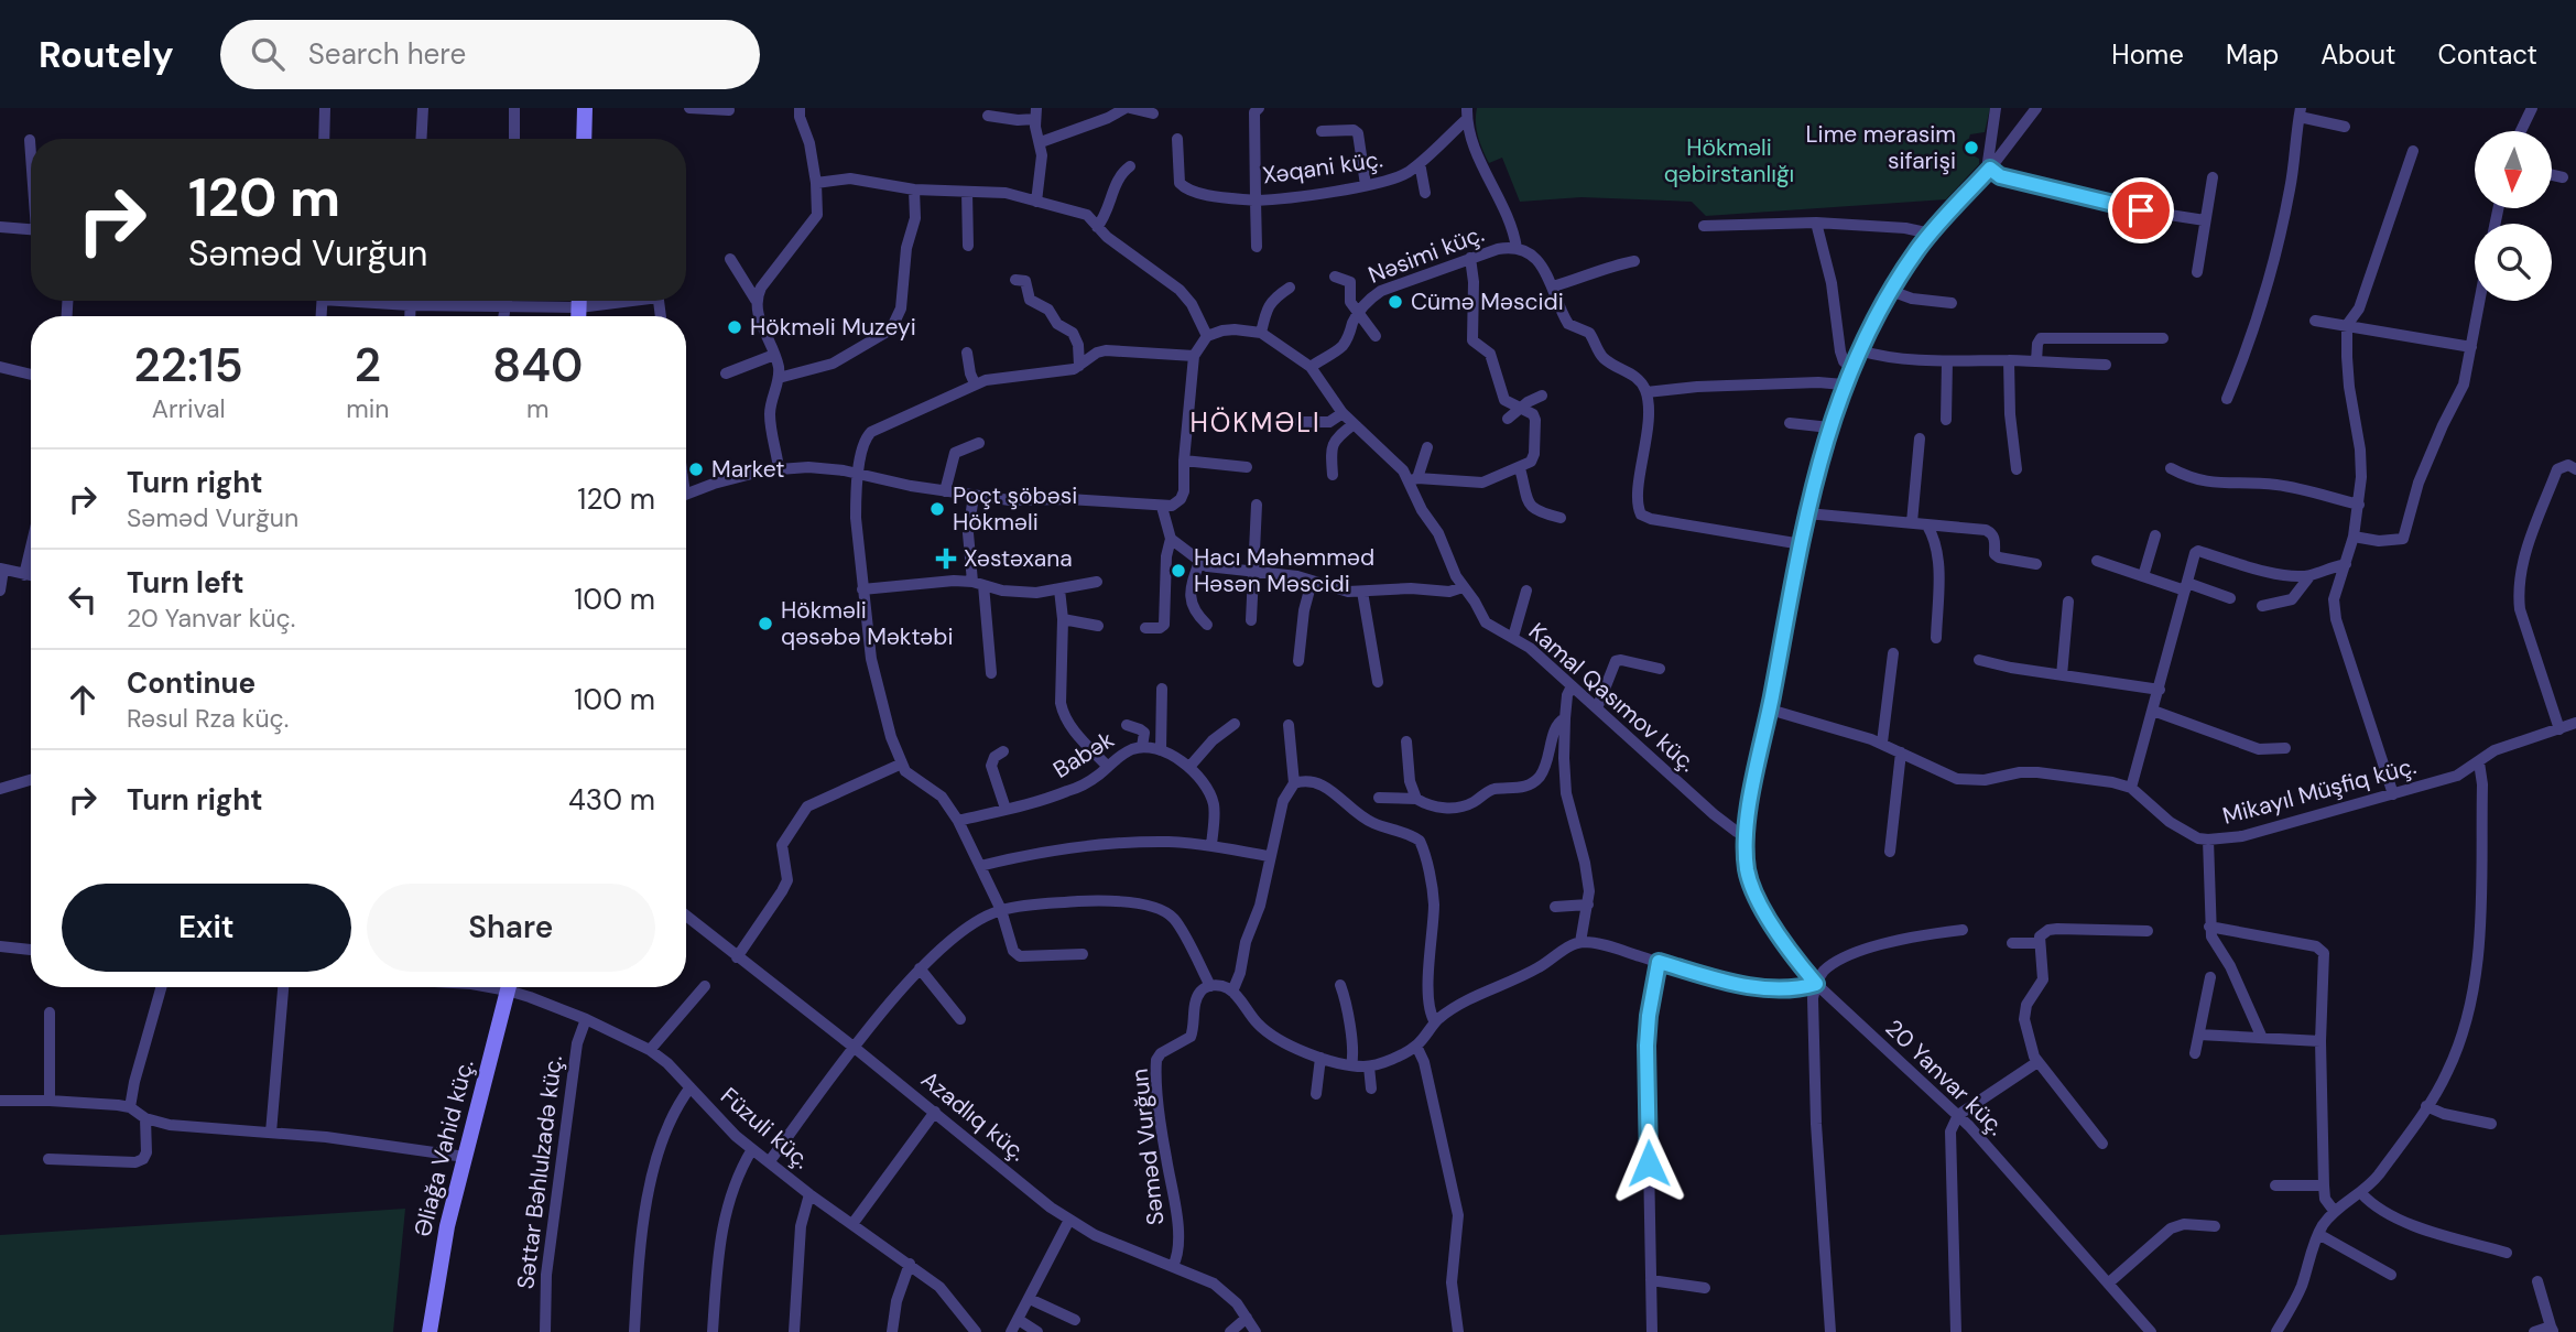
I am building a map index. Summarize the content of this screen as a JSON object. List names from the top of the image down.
{
  "streets": {
    "street": [
      "Xəqani küç.",
      "Nəsimi küç.",
      "Kamal Qasımov küç.",
      "Babək",
      "Mikayıl Müşfiq küç.",
      "20 Yanvar küç.",
      "Azadlıq küç.",
      "Füzuli küç.",
      "Səməd Vurğun",
      "Əliağa Vahid küç.",
      "Səttar Bəhlulzadə küç."
    ]
  },
  "crossings": [
    ["Nəsimi küç.", "Kamal Qasımov küç."],
    ["Kamal Qasımov küç.", "20 Yanvar küç."],
    ["Mikayıl Müşfiq küç.", "20 Yanvar küç."],
    ["Azadlıq küç.", "Səməd Vurğun"],
    ["Füzuli küç.", "Səttar Bəhlulzadə küç."]
  ],
  "districts": ["HÖKMƏLI"],
  "parks": ["Hökməli qəbirstanlığı"],
  "places": {
    "other": [
      "Lime mərasim sifarişi",
      "Cümə Məscidi",
      "Hökməli Muzeyi",
      "Market",
      "Poçt şöbəsi Hökməli",
      "Hacı Məhəmməd Həsən Məscidi",
      "Hökməli qəsəbə Məktəbi"
    ],
    "health": ["Xəstəxana"]
  },
  "north": "bottom",
  "page": {
    "header": "Routely",
    "search": "Search here",
    "nav": [
      "Home",
      "Map",
      "About",
      "Contact"
    ],
    "turn": ["120 m", "Səməd Vurğun"],
    "eta": [
      "22:15",
      "Arrival",
      "2",
      "min",
      "840",
      "m"
    ],
    "list": [
      {
        "name": "Turn right",
        "note": "Səməd Vurğun",
        "value": "120 m"
      },
      {
        "name": "Turn left",
        "note": "20 Yanvar küç.",
        "value": "100 m"
      },
      {
        "name": "Continue",
        "note": "Rəsul Rza küç.",
        "value": "100 m"
      },
      {
        "name": "Turn right",
        "value": "430 m"
      }
    ],
    "buttons": ["Exit", "Share"]
  }
}
